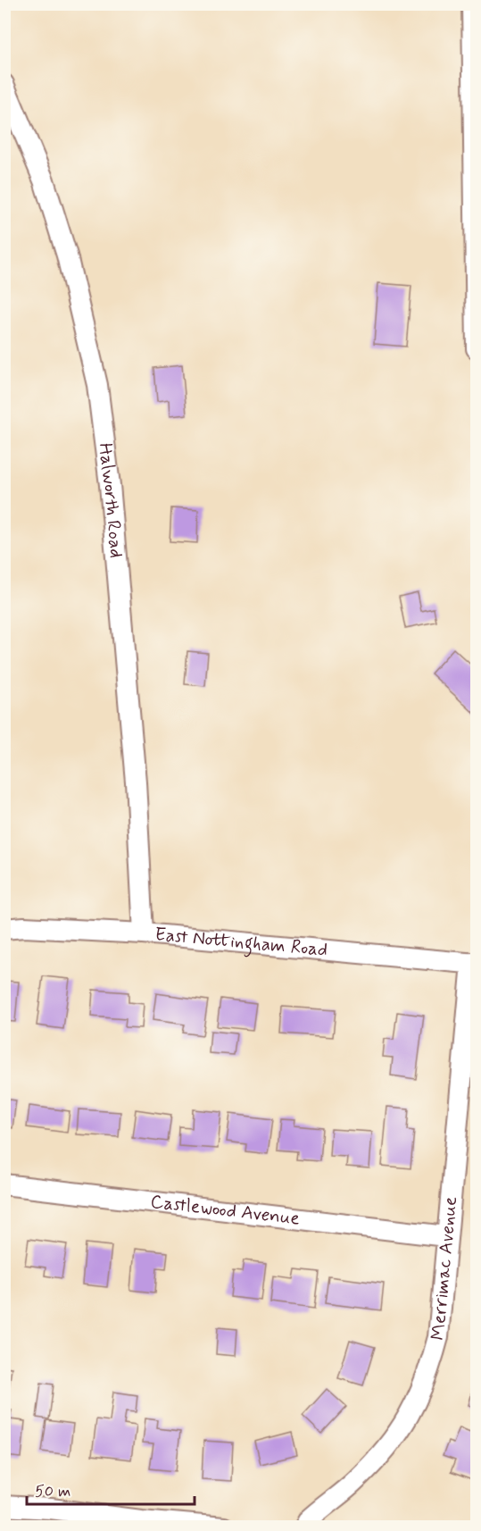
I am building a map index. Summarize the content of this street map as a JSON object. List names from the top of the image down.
{
  "streets": {
    "street": [
      "Halworth Road",
      "East Nottingham Road",
      "Castlewood Avenue",
      "Merrimac Avenue"
    ]
  },
  "crossings": [
    ["Halworth Road", "East Nottingham Road"],
    ["East Nottingham Road", "Merrimac Avenue"],
    ["Castlewood Avenue", "Merrimac Avenue"]
  ],
  "scale_bar": "50 m"
}
